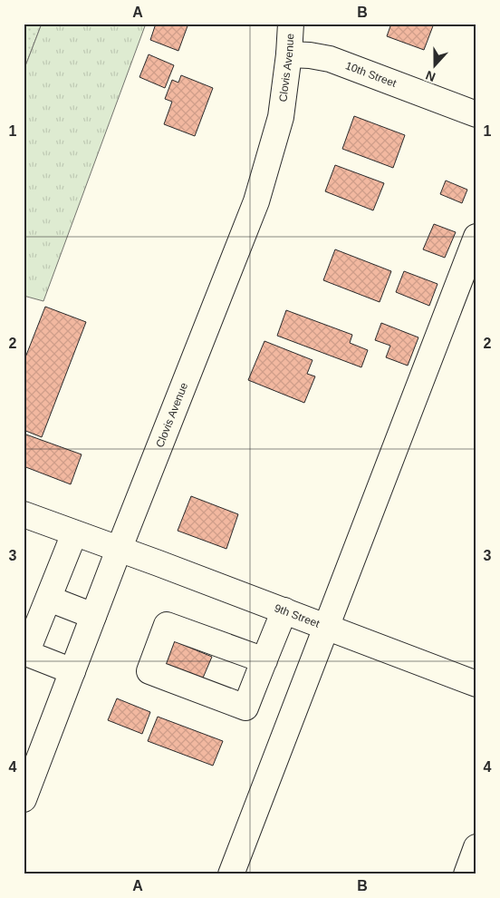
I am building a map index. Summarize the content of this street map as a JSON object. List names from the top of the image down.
{
  "streets": {
    "main road": ["Clovis Avenue", "10th Street", "9th Street"]
  },
  "crossings": [
    ["Clovis Avenue", "10th Street"],
    ["Clovis Avenue", "9th Street"]
  ],
  "north": "bottom",
  "grid": {
    "columns": ["A", "B"],
    "rows": [
      "1",
      "2",
      "3",
      "4"
    ]
  }
}
